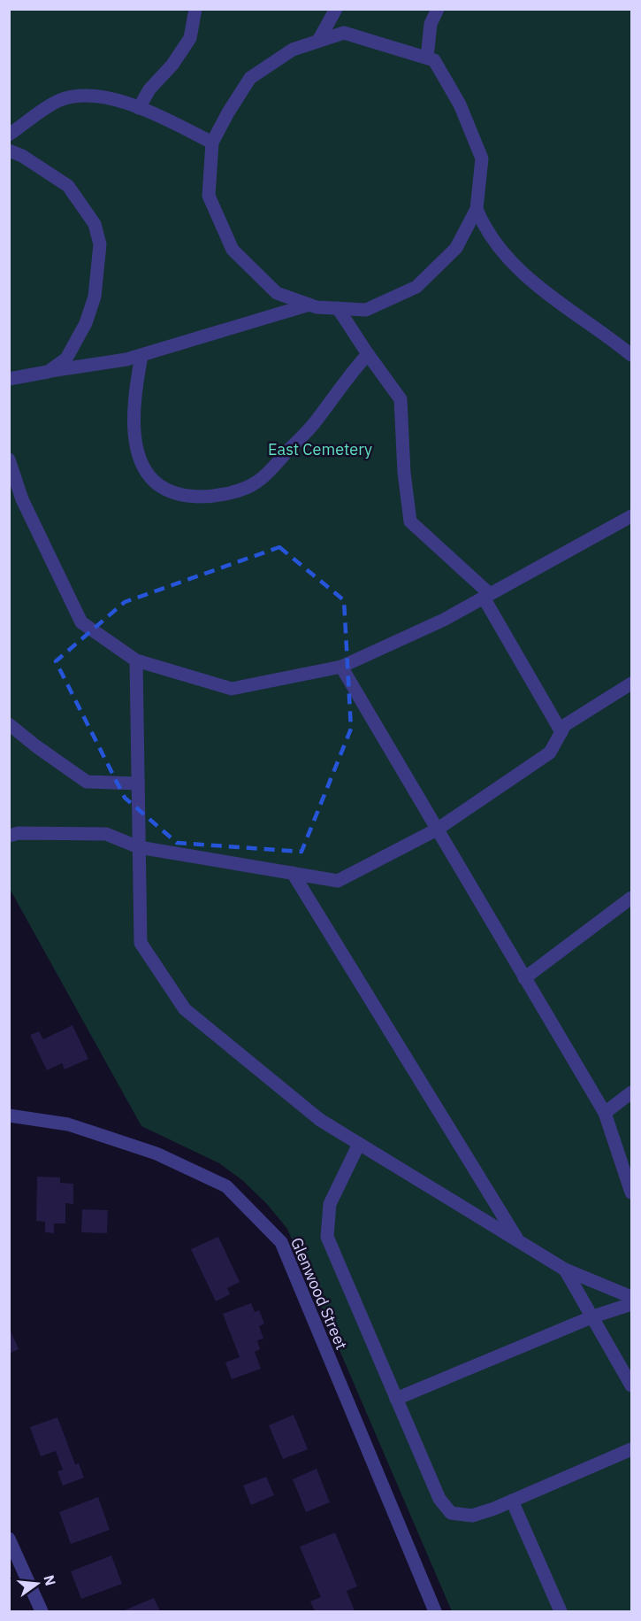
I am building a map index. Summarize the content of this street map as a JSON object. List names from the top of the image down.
{
  "streets": {
    "street": ["Glenwood Street"]
  },
  "parks": ["East Cemetery"],
  "north": "right"
}
